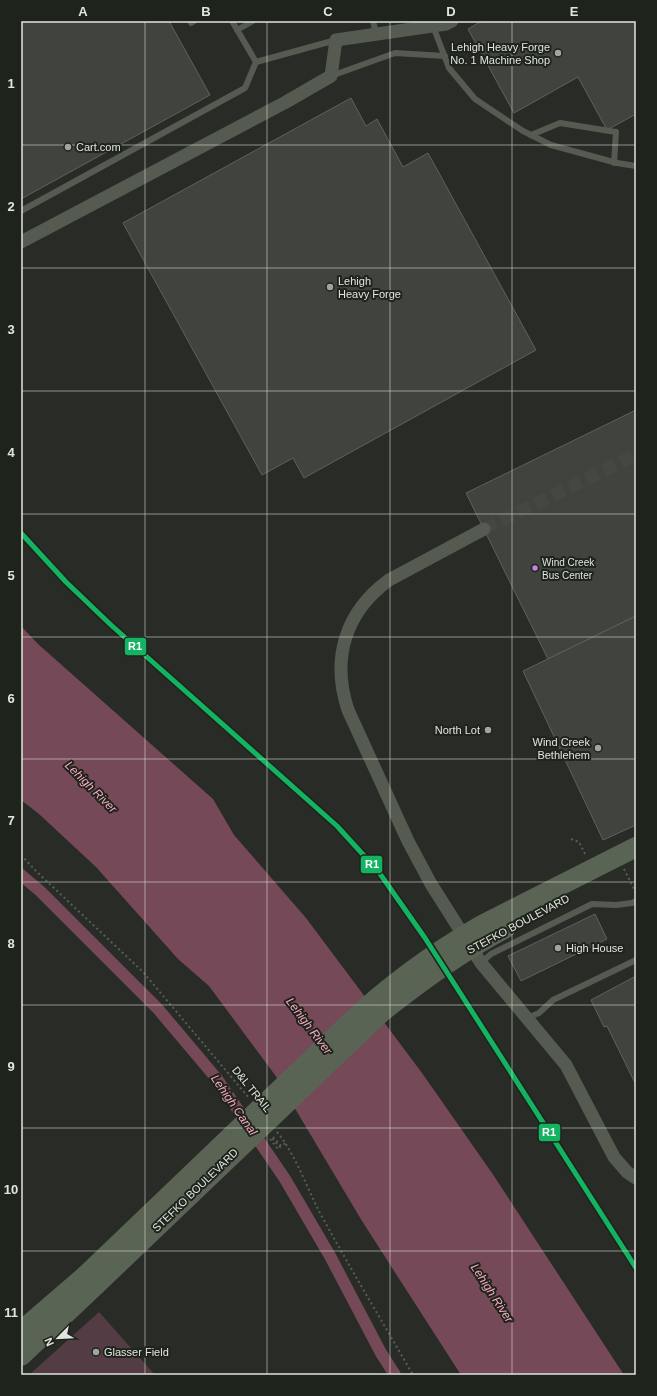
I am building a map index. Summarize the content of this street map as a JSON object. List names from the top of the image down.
{
  "streets": {
    "main road": ["STEFKO BOULEVARD"],
    "path": ["D&L TRAIL"]
  },
  "water": ["Lehigh River", "Lehigh Canal"],
  "places": [
    "Lehigh Heavy Forge No. 1 Machine Shop",
    "Cart.com",
    "Lehigh Heavy Forge",
    "Wind Creek Bus Center",
    "North Lot",
    "Wind Creek Bethlehem",
    "High House",
    "Glasser Field"
  ],
  "lines": ["transit line R1"],
  "north": "bottom left",
  "grid": {
    "columns": [
      "A",
      "B",
      "C",
      "D",
      "E"
    ],
    "rows": [
      "1",
      "2",
      "3",
      "4",
      "5",
      "6",
      "7",
      "8",
      "9",
      "10",
      "11"
    ]
  }
}
